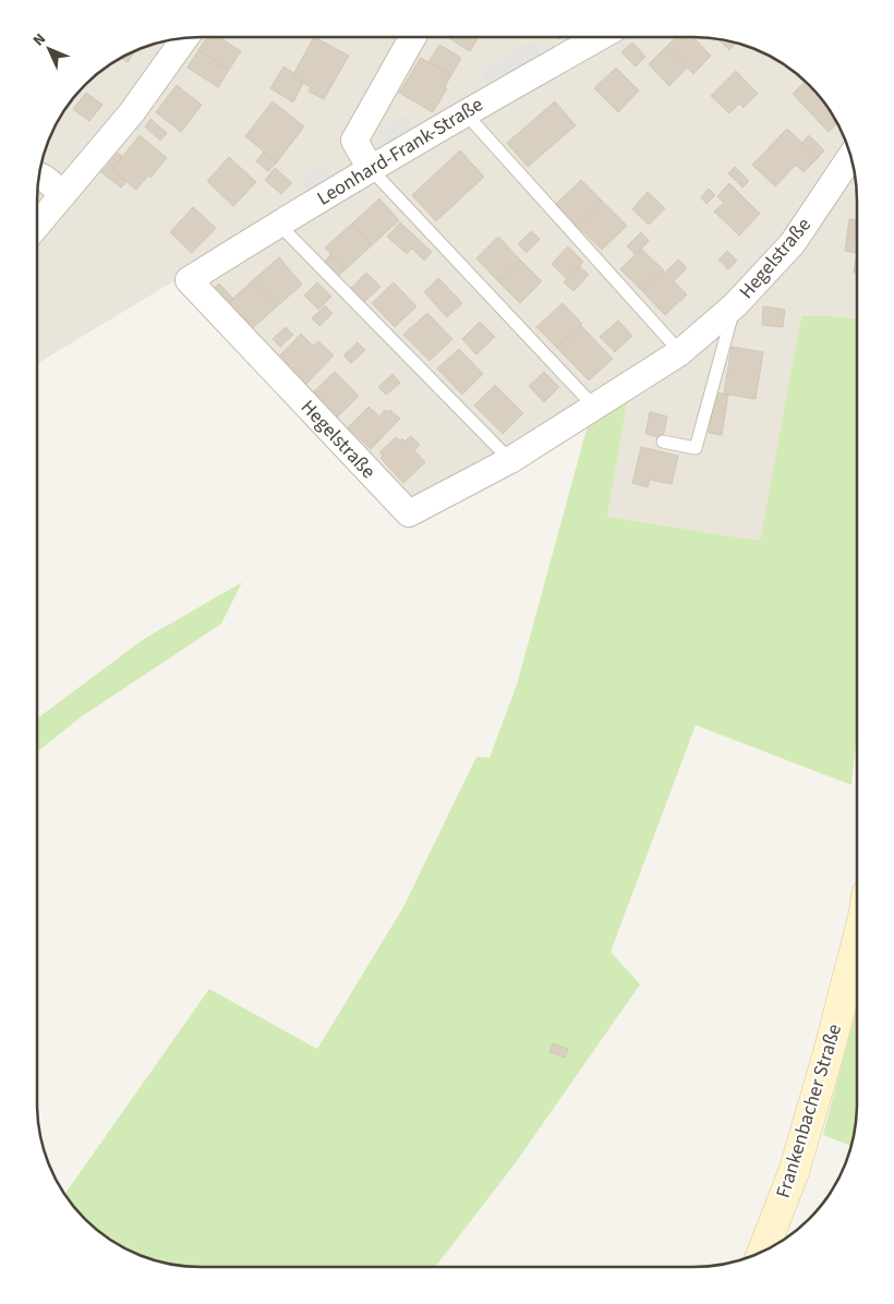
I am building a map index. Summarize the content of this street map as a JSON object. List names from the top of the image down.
{
  "streets": {
    "main road": ["Frankenbacher Straße"],
    "street": ["Leonhard-Frank-Straße", "Hegelstraße"]
  },
  "crossings": [
    ["Leonhard-Frank-Straße", "Hegelstraße"]
  ],
  "north": "top left"
}
